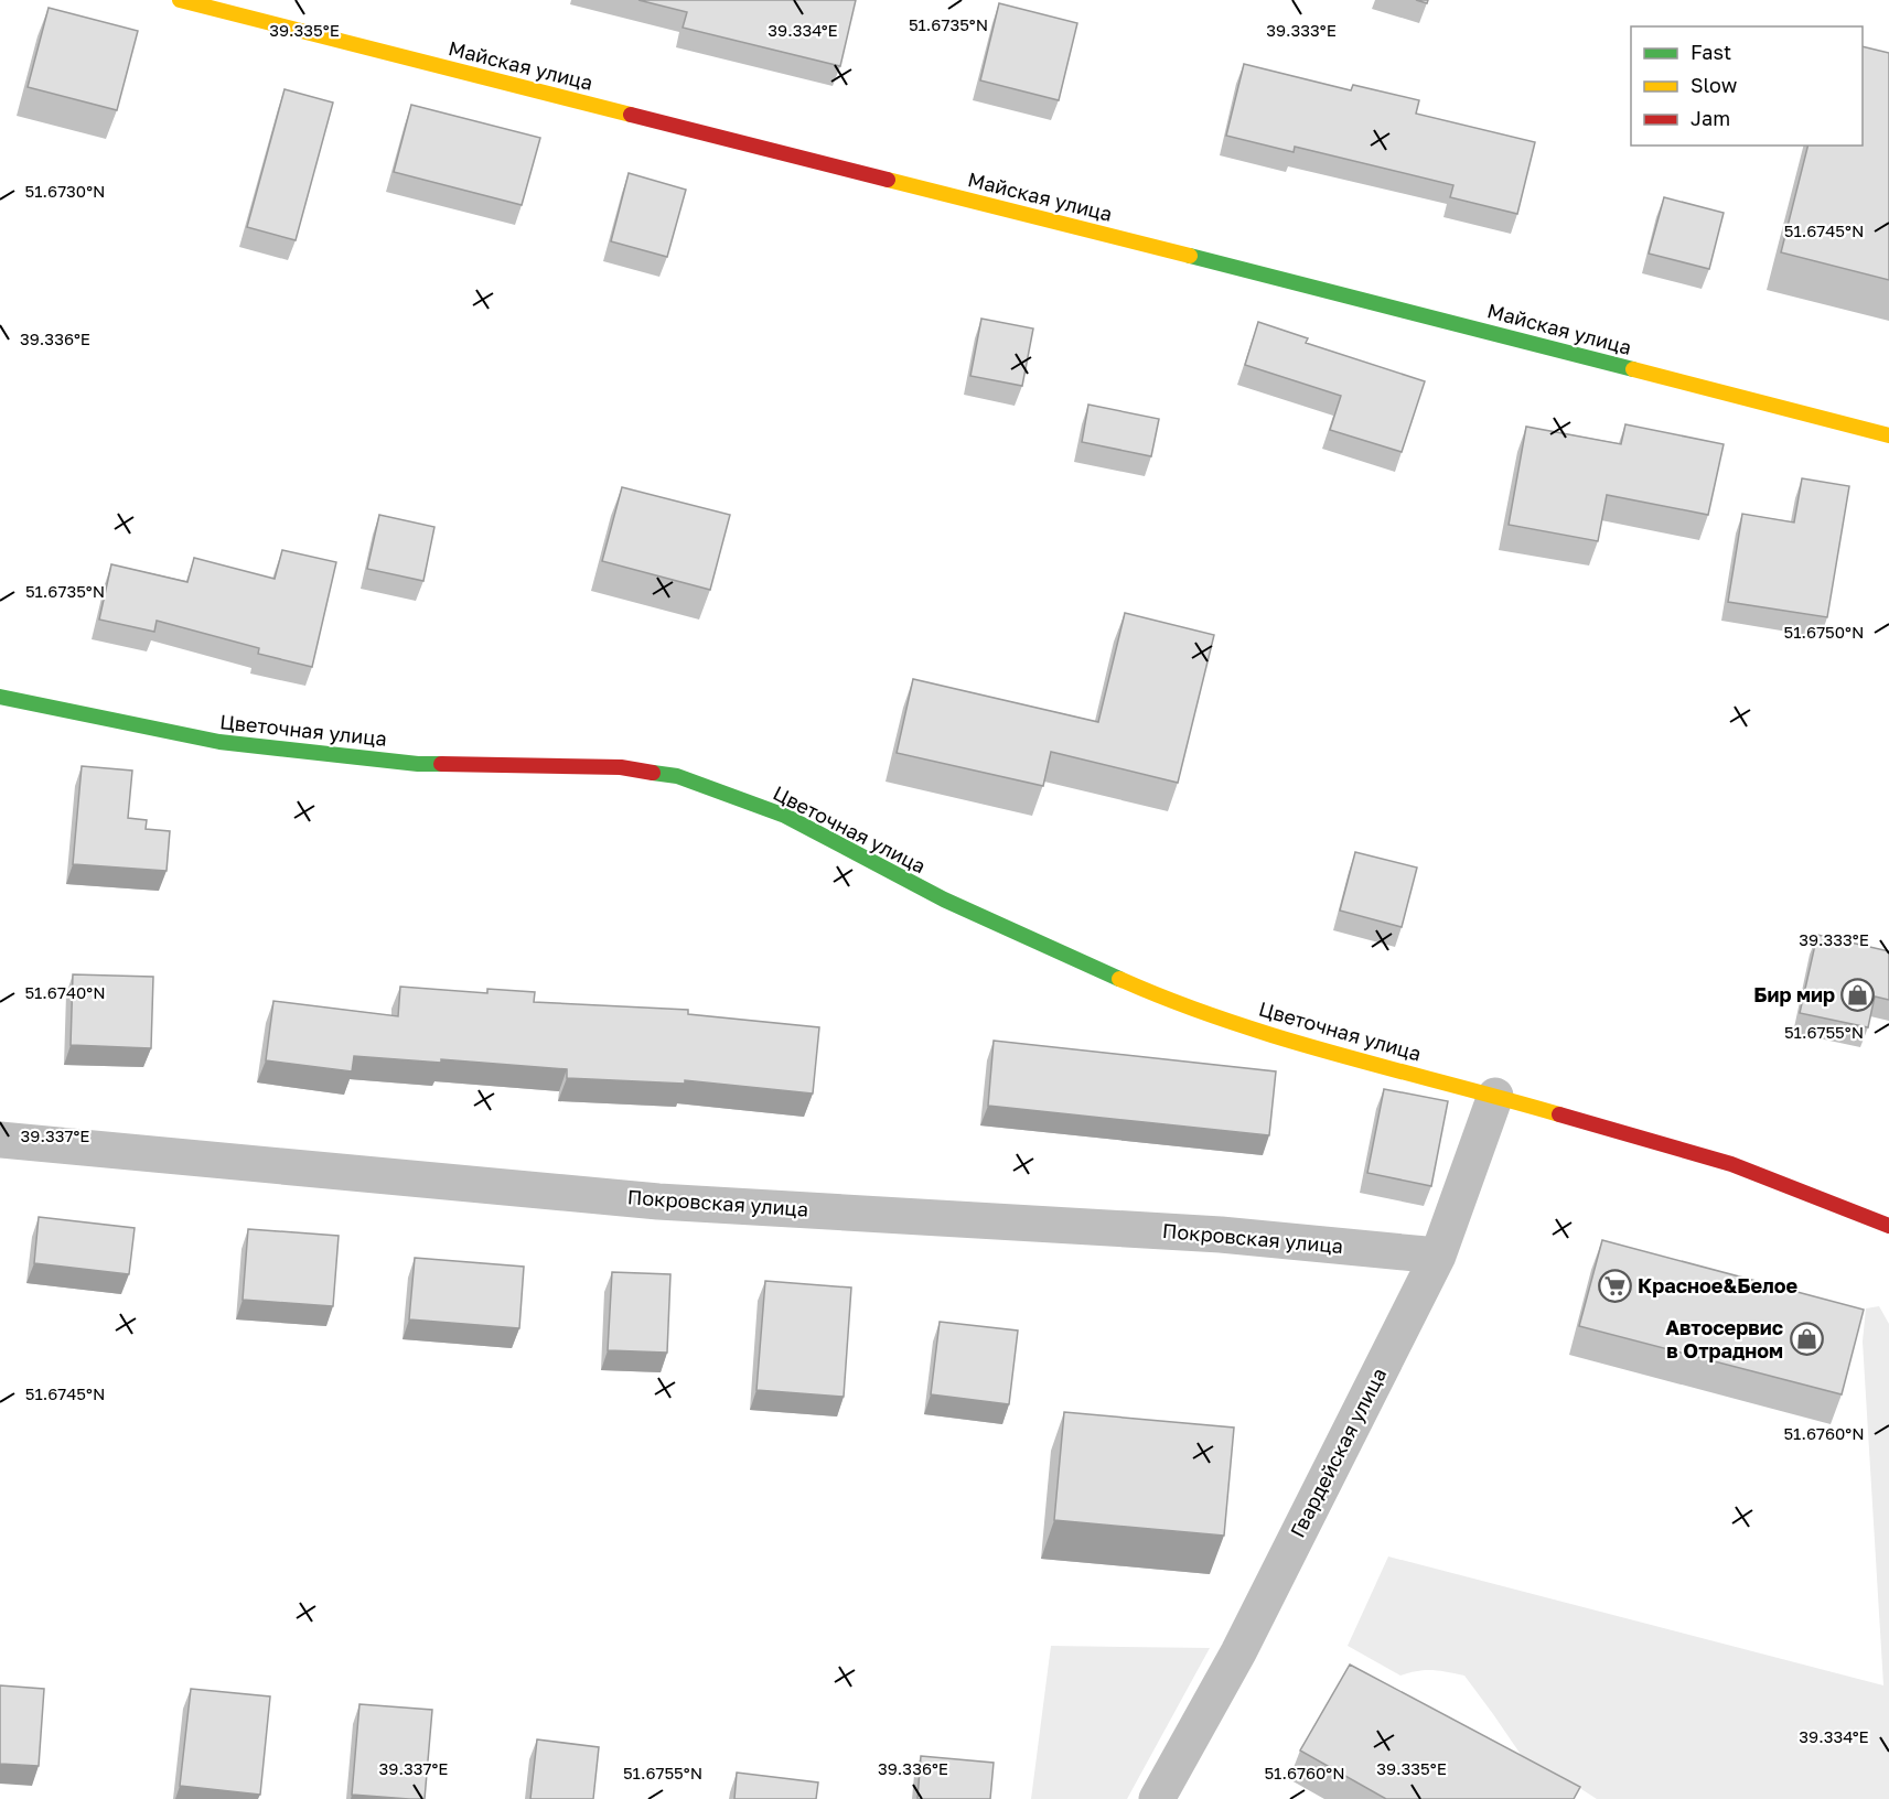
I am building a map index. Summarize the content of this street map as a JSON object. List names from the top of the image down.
{
  "streets": {
    "street": [
      "Майская улица",
      "Цветочная улица",
      "Покровская улица",
      "Гвардейская улица"
    ]
  },
  "crossings": [
    ["Цветочная улица", "Гвардейская улица"],
    ["Покровская улица", "Гвардейская улица"]
  ],
  "places": {
    "shop": ["Бир мир", "Автосервис в Отрадном"],
    "supermarket": ["Красное&Белое"]
  },
  "legend": ["Fast", "Slow", "Jam"],
  "coordinates": [
    "51.6735°N",
    "39.333°E",
    "39.335°E",
    "39.334°E",
    "51.6730°N",
    "51.6745°N",
    "39.336°E",
    "51.6750°N",
    "51.6740°N",
    "51.6755°N",
    "39.337°E",
    "51.6760°N"
  ]
}
